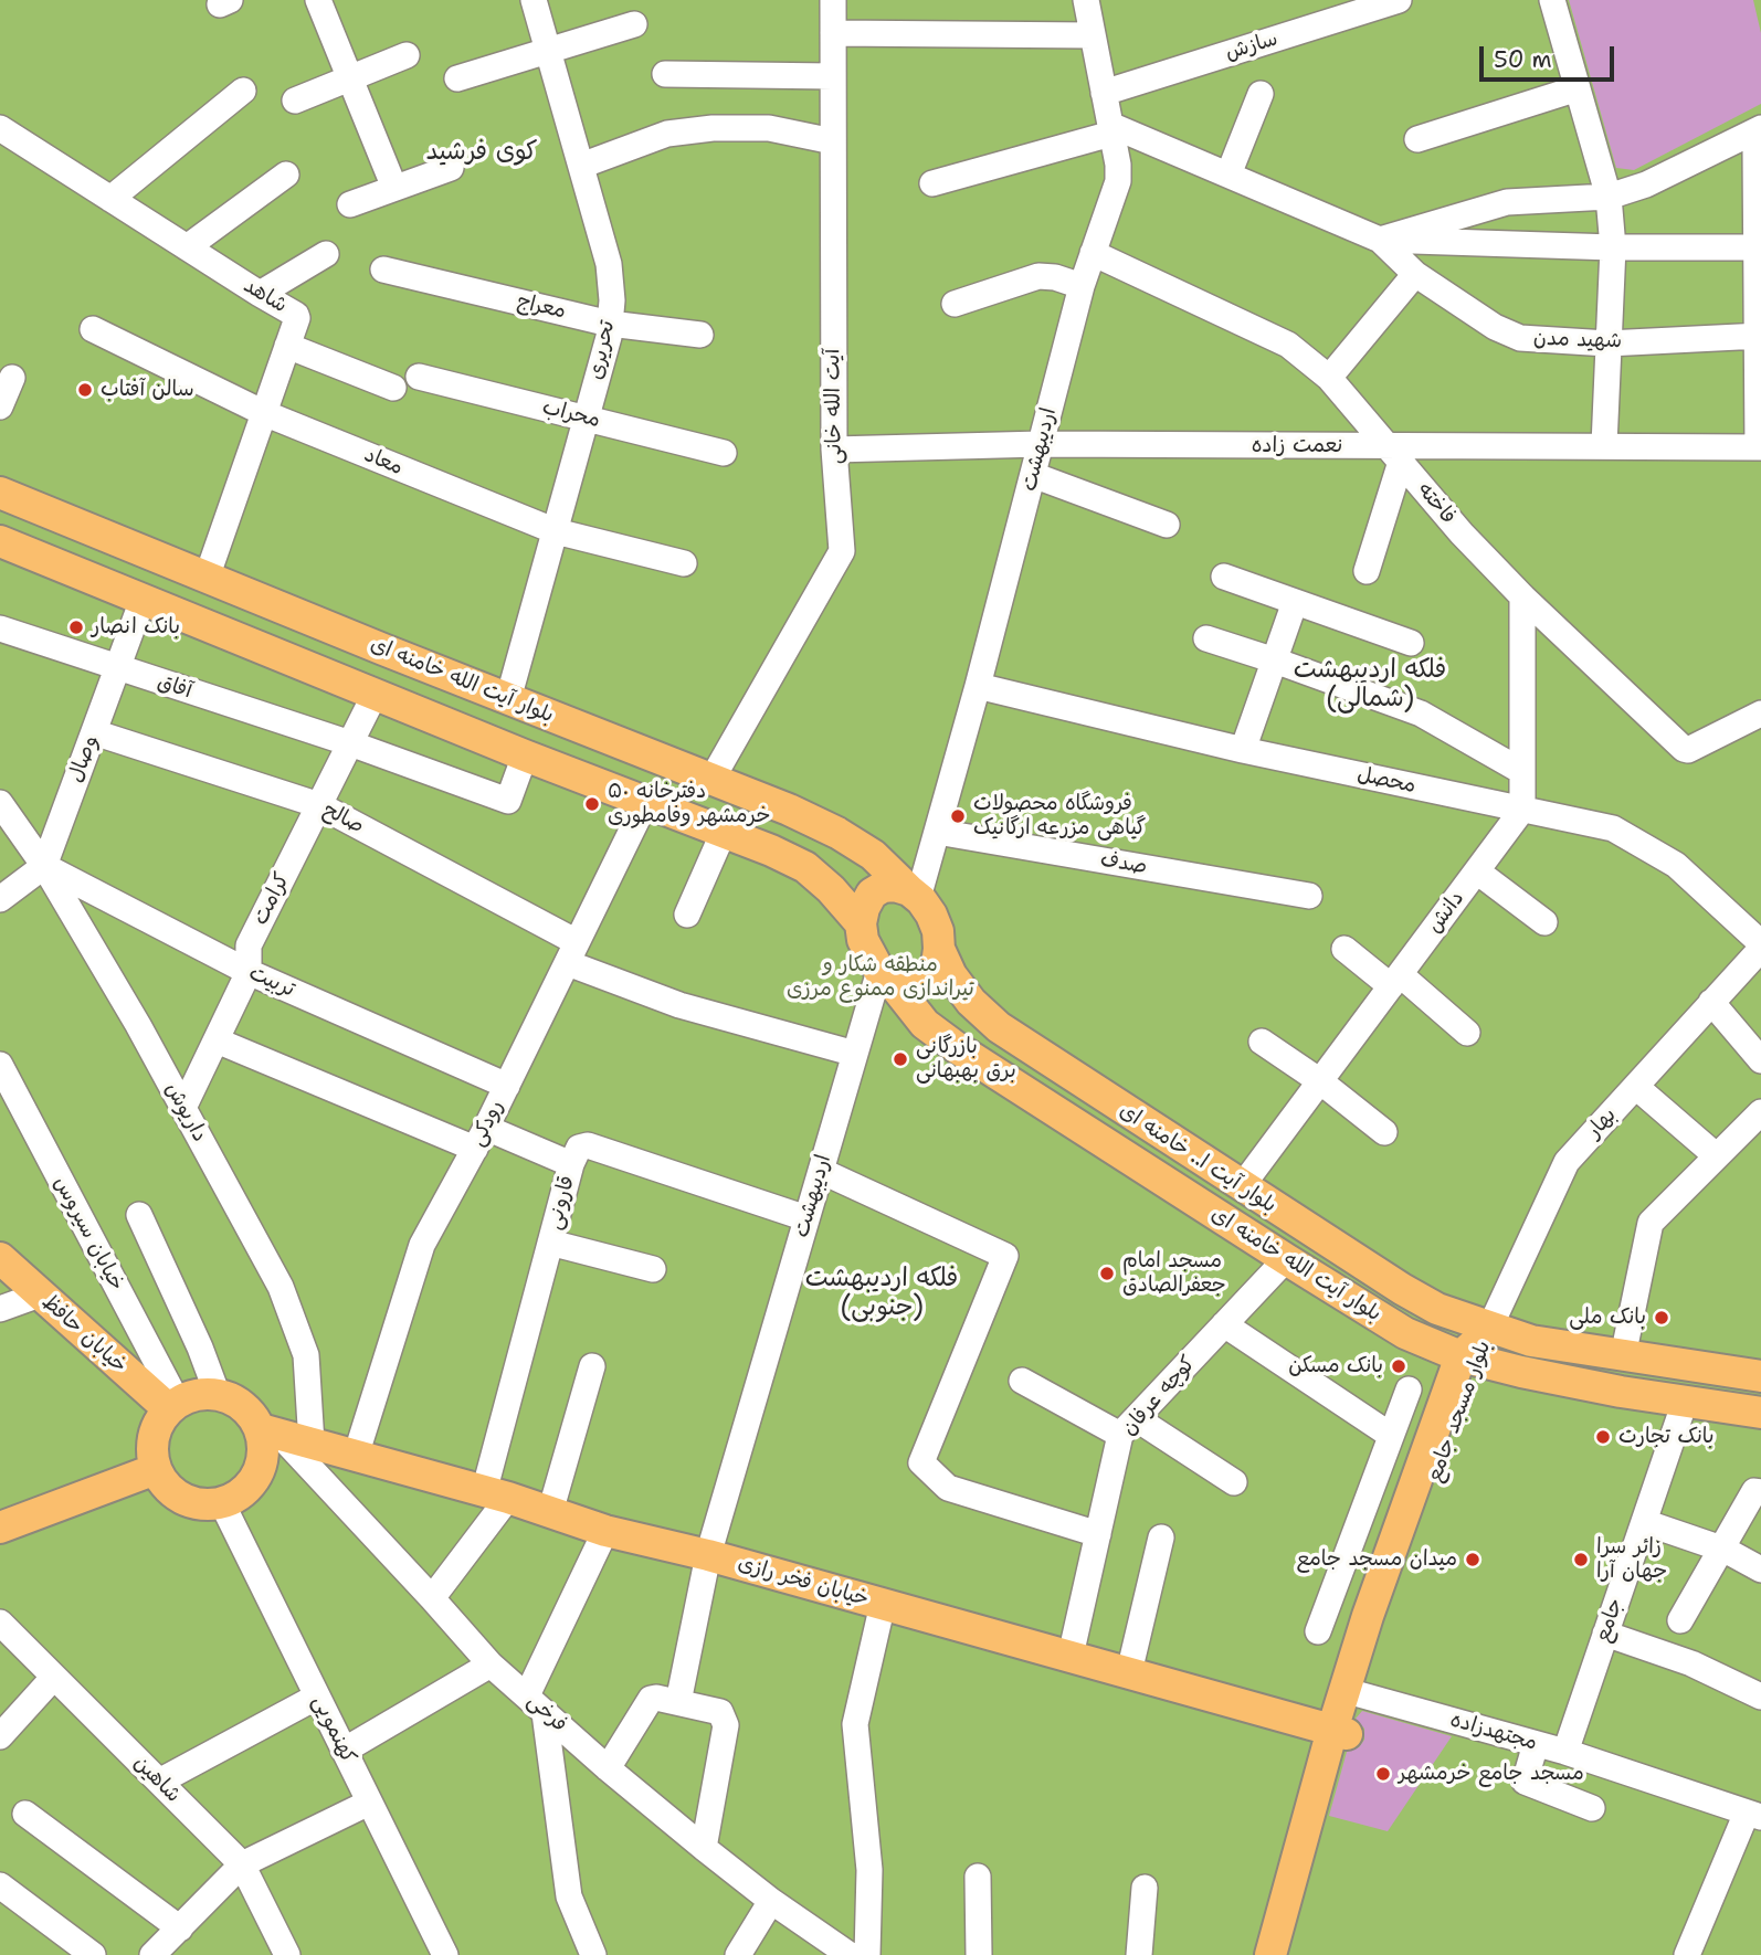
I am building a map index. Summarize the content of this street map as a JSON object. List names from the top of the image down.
{
  "streets": {
    "main road": [
      "بلوار آیت الله خامنه ای",
      "بلوار آیت ا.. خامنه ای",
      "خیابان حافظ",
      "بلوار مسجد جامع",
      "خیابان فخر رازی"
    ],
    "street": [
      "سازش",
      "شاهد",
      "معراج",
      "شهید مدن",
      "تحریری",
      "آیت الله خانی",
      "محراب",
      "نعمت زاده",
      "اردیبهشت",
      "معاد",
      "فاخته",
      "آفاق",
      "وصال",
      "محصل",
      "صالح",
      "صدف",
      "کرامت",
      "دانش",
      "تربیت",
      "داریوش",
      "رودکی",
      "بهار",
      "قارونی",
      "خیابان سیروس",
      "کوچه عرفان",
      "جامع",
      "فرخی",
      "کهنمویی",
      "مجتهدزاده",
      "شاهین"
    ]
  },
  "crossings": [
    ["سازش", "اردیبهشت"],
    ["شاهد", "معاد"],
    ["شاهد", "بلوار آیت الله خامنه ای"],
    ["معراج", "تحریری"],
    ["شهید مدن", "اردیبهشت"],
    ["تحریری", "محراب"],
    ["تحریری", "معاد"],
    ["تحریری", "بلوار آیت الله خامنه ای"],
    ["آیت الله خانی", "نعمت زاده"],
    ["آیت الله خانی", "بلوار آیت الله خامنه ای"],
    ["نعمت زاده", "اردیبهشت"],
    ["نعمت زاده", "فاخته"],
    ["اردیبهشت", "فاخته"],
    ["اردیبهشت", "بلوار آیت الله خامنه ای"],
    ["اردیبهشت", "محصل"],
    ["اردیبهشت", "صالح"],
    ["اردیبهشت", "صدف"],
    ["اردیبهشت", "بلوار آیت ا.. خامنه ای"],
    ["اردیبهشت", "قارونی"],
    ["اردیبهشت", "خیابان فخر رازی"],
    ["بلوار آیت الله خامنه ای", "بلوار آیت ا.. خامنه ای"],
    ["بلوار آیت الله خامنه ای", "کوچه عرفان"],
    ["بلوار آیت الله خامنه ای", "بلوار مسجد جامع"],
    ["بلوار آیت الله خامنه ای", "جامع"],
    ["آفاق", "وصال"],
    ["آفاق", "کرامت"],
    ["وصال", "صالح"],
    ["وصال", "تربیت"],
    ["وصال", "داریوش"],
    ["محصل", "دانش"],
    ["محصل", "بهار"],
    ["صالح", "کرامت"],
    ["صالح", "رودکی"],
    ["کرامت", "تربیت"],
    ["کرامت", "داریوش"],
    ["دانش", "بلوار آیت ا.. خامنه ای"],
    ["تربیت", "داریوش"],
    ["تربیت", "رودکی"],
    ["داریوش", "خیابان فخر رازی"],
    ["رودکی", "خیابان فخر رازی"],
    ["بهار", "بلوار آیت ا.. خامنه ای"],
    ["بهار", "بلوار مسجد جامع"],
    ["بلوار آیت ا.. خامنه ای", "بلوار مسجد جامع"],
    ["قارونی", "خیابان فخر رازی"],
    ["خیابان سیروس", "خیابان حافظ"],
    ["خیابان سیروس", "خیابان فخر رازی"],
    ["خیابان سیروس", "فرخی"],
    ["خیابان سیروس", "کهنمویی"],
    ["خیابان حافظ", "خیابان فخر رازی"],
    ["خیابان حافظ", "فرخی"],
    ["خیابان حافظ", "کهنمویی"],
    ["کوچه عرفان", "خیابان فخر رازی"],
    ["بلوار مسجد جامع", "خیابان فخر رازی"],
    ["بلوار مسجد جامع", "مجتهدزاده"],
    ["خیابان فخر رازی", "فرخی"],
    ["خیابان فخر رازی", "کهنمویی"],
    ["جامع", "مجتهدزاده"],
    ["فرخی", "کهنمویی"]
  ],
  "districts": ["کوی فرشید", "فلکه اردیبهشت (شمالی)", "فلکه اردیبهشت (جنوبی)"],
  "parks": ["منطقه شکار و تیراندازی ممنوع مرزی"],
  "places": [
    "سالن آفتاب",
    "بانک انصار",
    "دفترخانه ۵۰ خرمشهر وفامطوری",
    "فروشگاه محصولات گیاهی مزرعه ارگانیک",
    "بازرگانی برق بهبهانی",
    "مسجد امام جعفرالصادق",
    "بانک ملی",
    "بانک مسکن",
    "بانک تجارت",
    "میدان مسجد جامع",
    "زائر سرا جهان آرا",
    "مسجد جامع خرمشهر"
  ],
  "scale_bar": "50 m"
}
